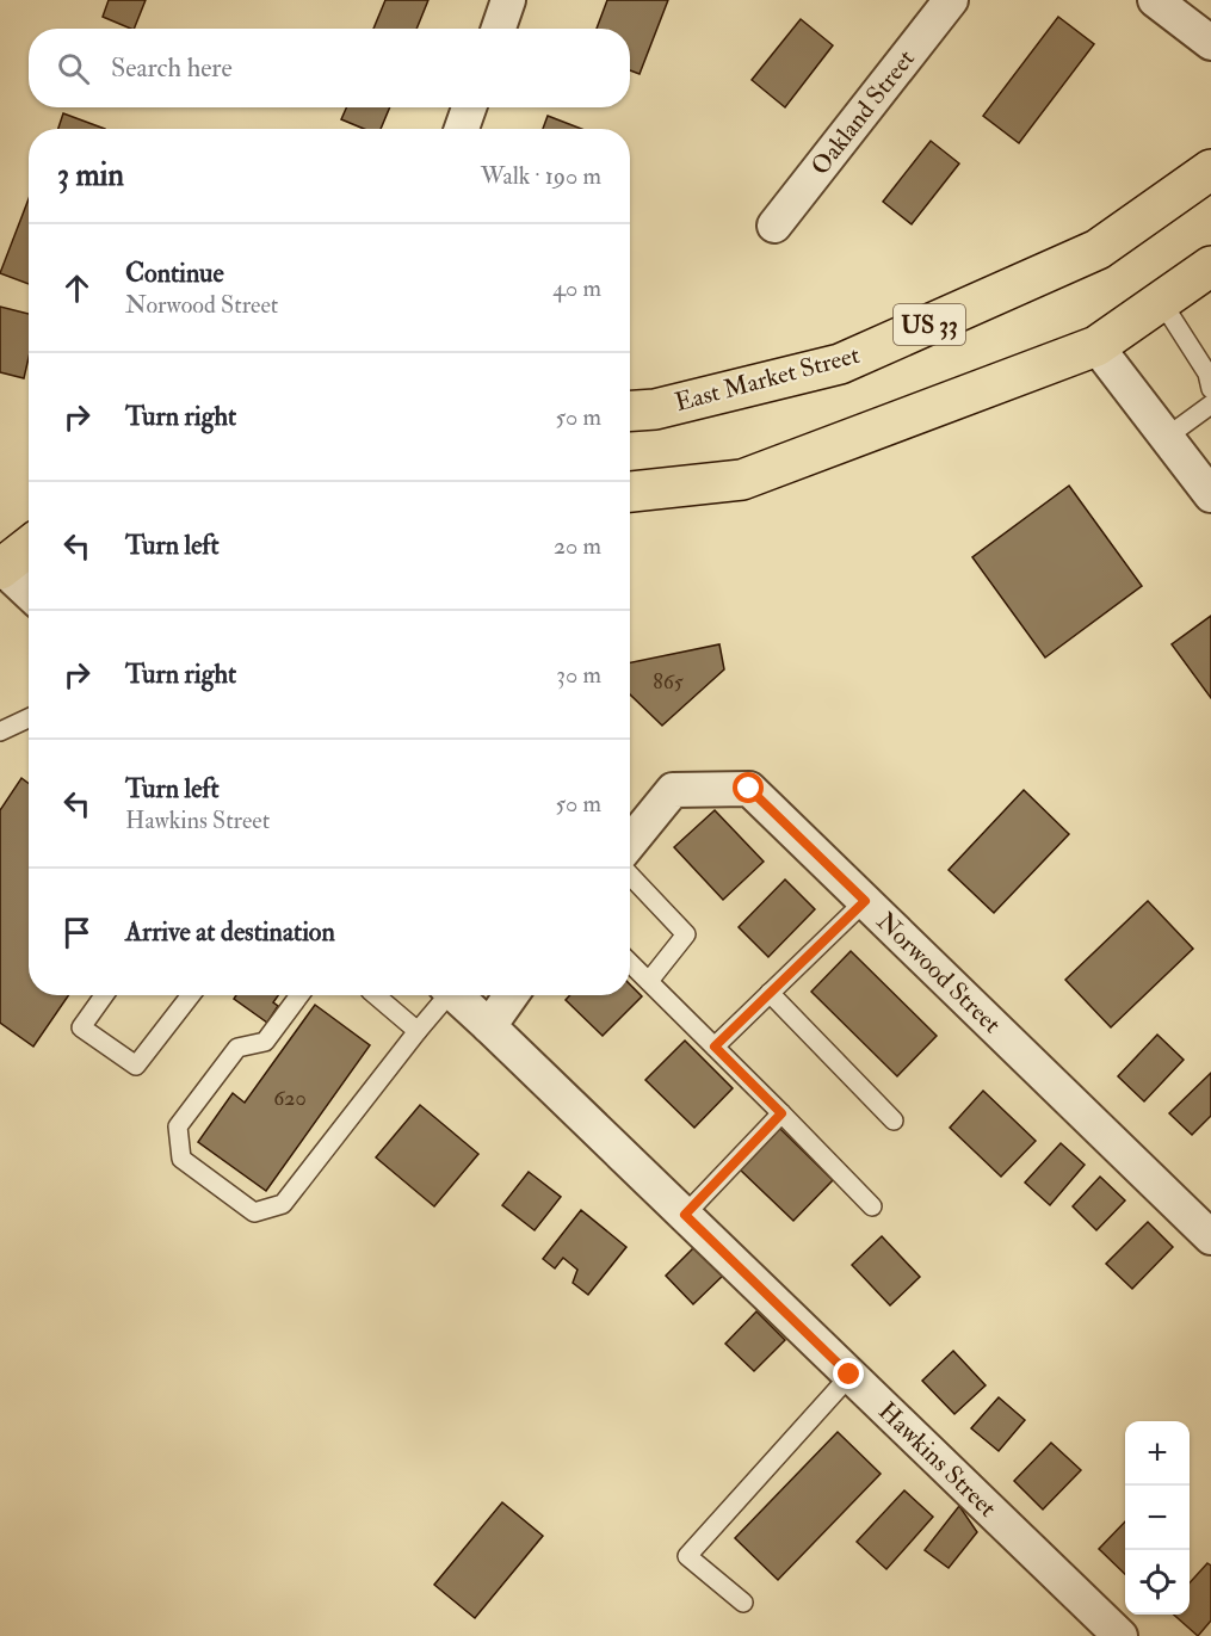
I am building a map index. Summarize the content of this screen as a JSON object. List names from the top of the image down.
{
  "streets": {
    "main road": ["US 33", "East Market Street"],
    "street": ["Oakland Street", "Norwood Street", "Hawkins Street"]
  },
  "house_numbers": ["865", "620"],
  "page": {
    "search": "Search here",
    "heading": ["3 min", "Walk · 190 m"],
    "list": [
      ["Continue", "Norwood Street", "40 m"],
      ["Turn right", "50 m"],
      ["Turn left", "20 m"],
      ["Turn right", "30 m"],
      ["Turn left", "Hawkins Street", "50 m"],
      "Arrive at destination"
    ],
    "map_buttons": ["+", "−"]
  }
}
